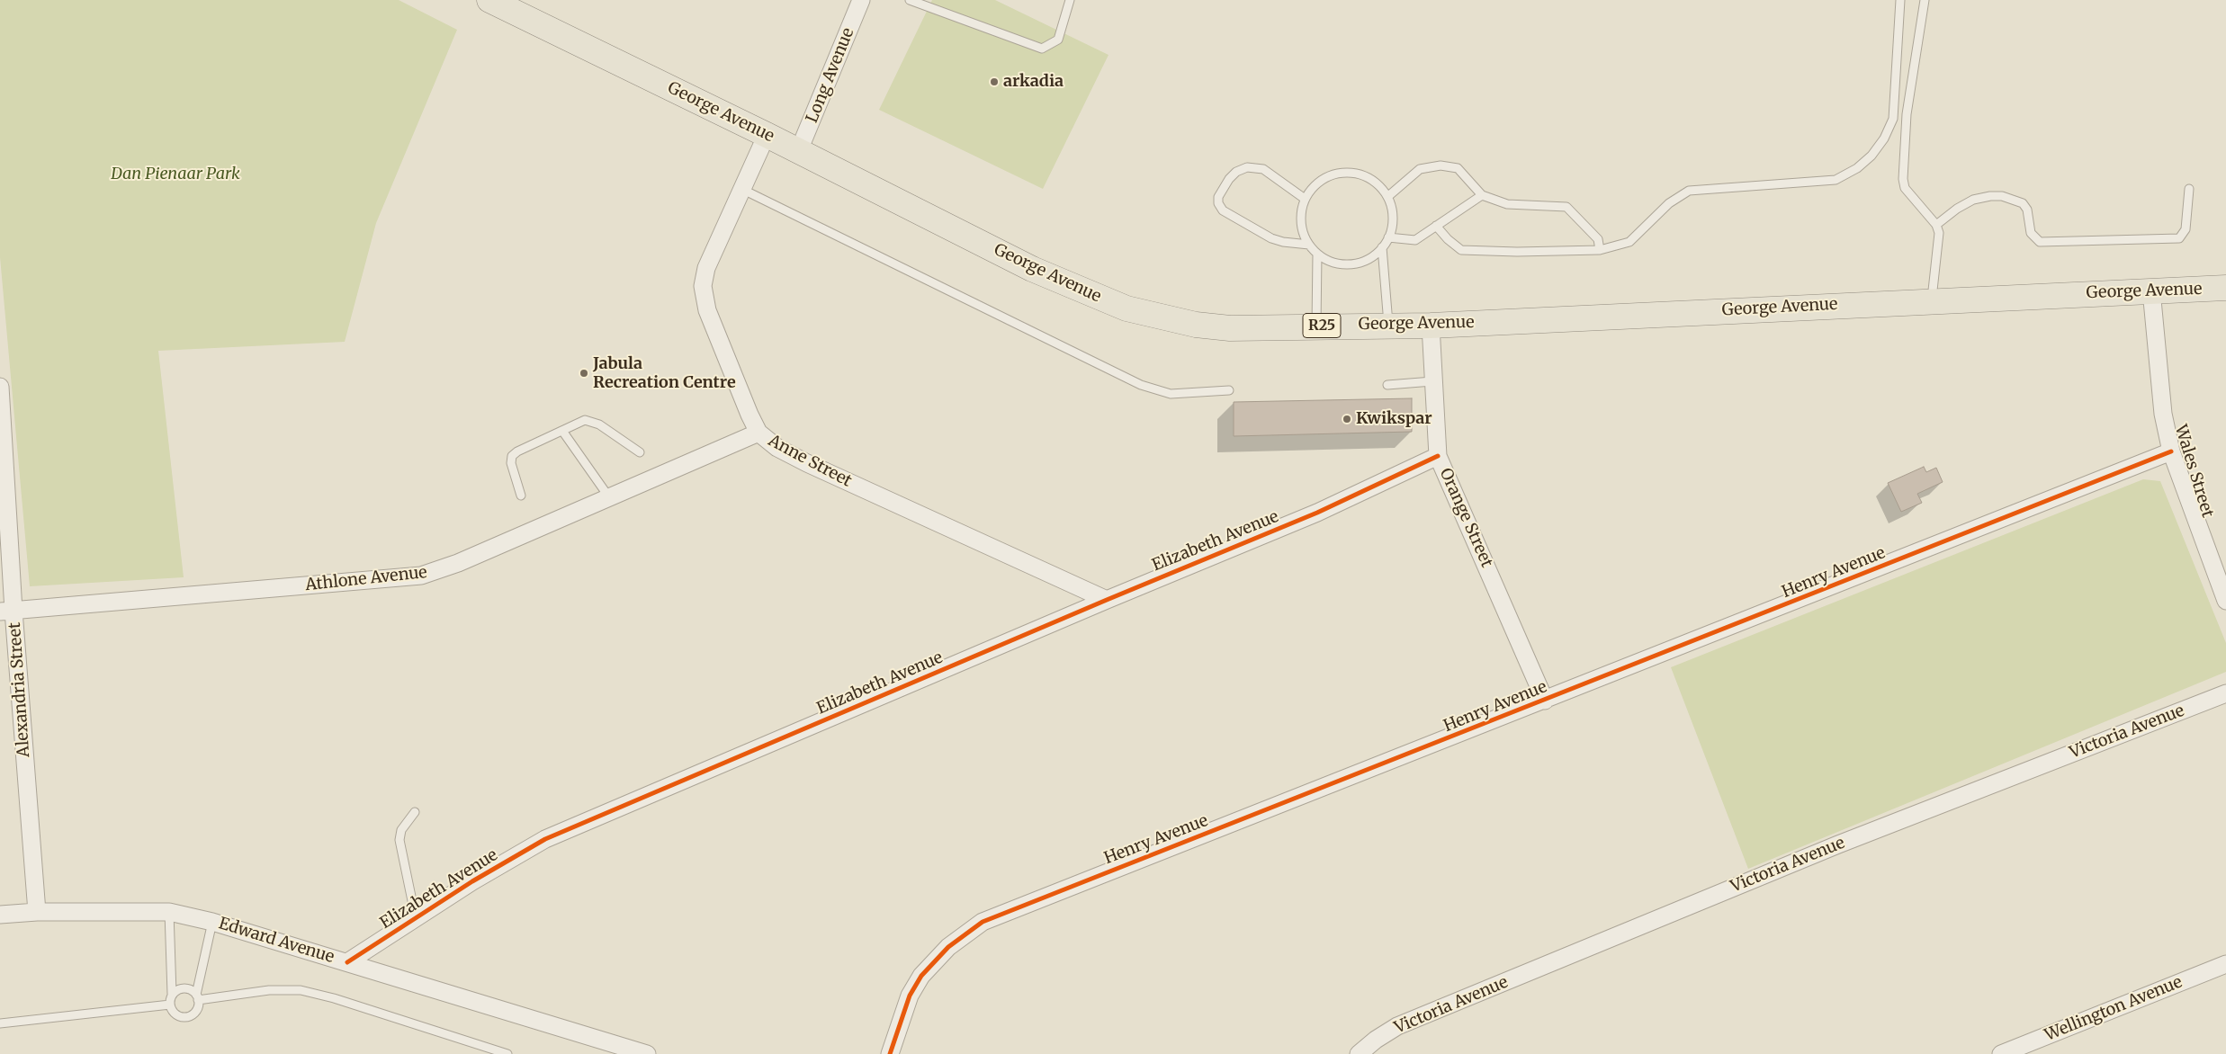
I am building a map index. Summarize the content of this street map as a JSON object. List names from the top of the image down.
{
  "streets": {
    "main road": ["George Avenue", "R25"],
    "street": [
      "Long Avenue",
      "Anne Street",
      "Wales Street",
      "Orange Street",
      "Elizabeth Avenue",
      "Henry Avenue",
      "Athlone Avenue",
      "Alexandria Street",
      "Victoria Avenue",
      "Edward Avenue",
      "Wellington Avenue"
    ]
  },
  "crossings": [
    ["Long Avenue", "George Avenue"],
    ["George Avenue", "Anne Street"],
    ["George Avenue", "Wales Street"],
    ["George Avenue", "Orange Street"],
    ["Anne Street", "Elizabeth Avenue"],
    ["Anne Street", "Athlone Avenue"],
    ["Wales Street", "Henry Avenue"],
    ["Orange Street", "Elizabeth Avenue"],
    ["Orange Street", "Henry Avenue"],
    ["Elizabeth Avenue", "Edward Avenue"],
    ["Athlone Avenue", "Alexandria Street"],
    ["Alexandria Street", "Edward Avenue"]
  ],
  "parks": ["Dan Pienaar Park"],
  "places": ["arkadia", "Jabula Recreation Centre", "Kwikspar"]
}
